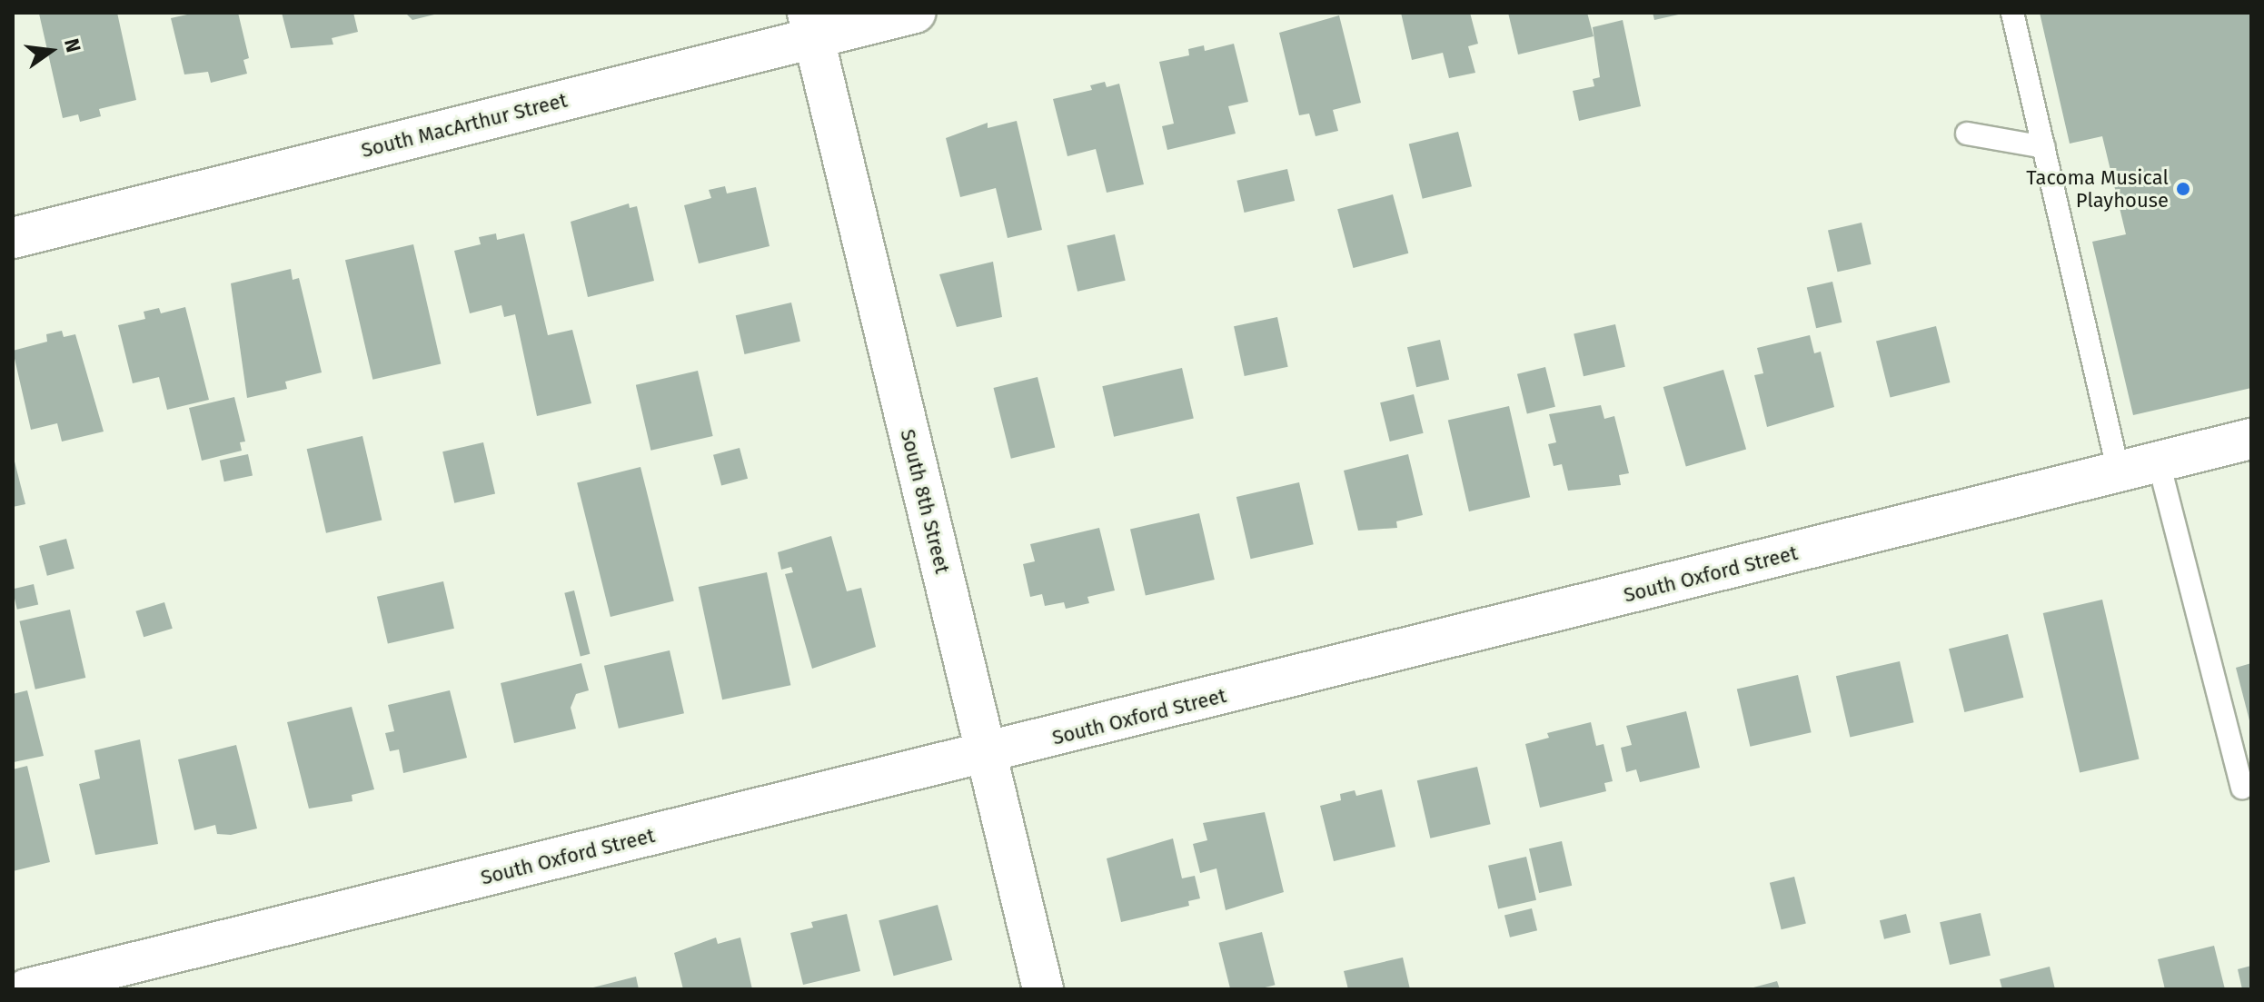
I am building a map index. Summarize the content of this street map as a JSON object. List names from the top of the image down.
{
  "streets": {
    "street": ["South MacArthur Street", "South 8th Street", "South Oxford Street"]
  },
  "crossings": [
    ["South MacArthur Street", "South 8th Street"],
    ["South 8th Street", "South Oxford Street"]
  ],
  "places": ["Tacoma Musical Playhouse"],
  "north": "right"
}
